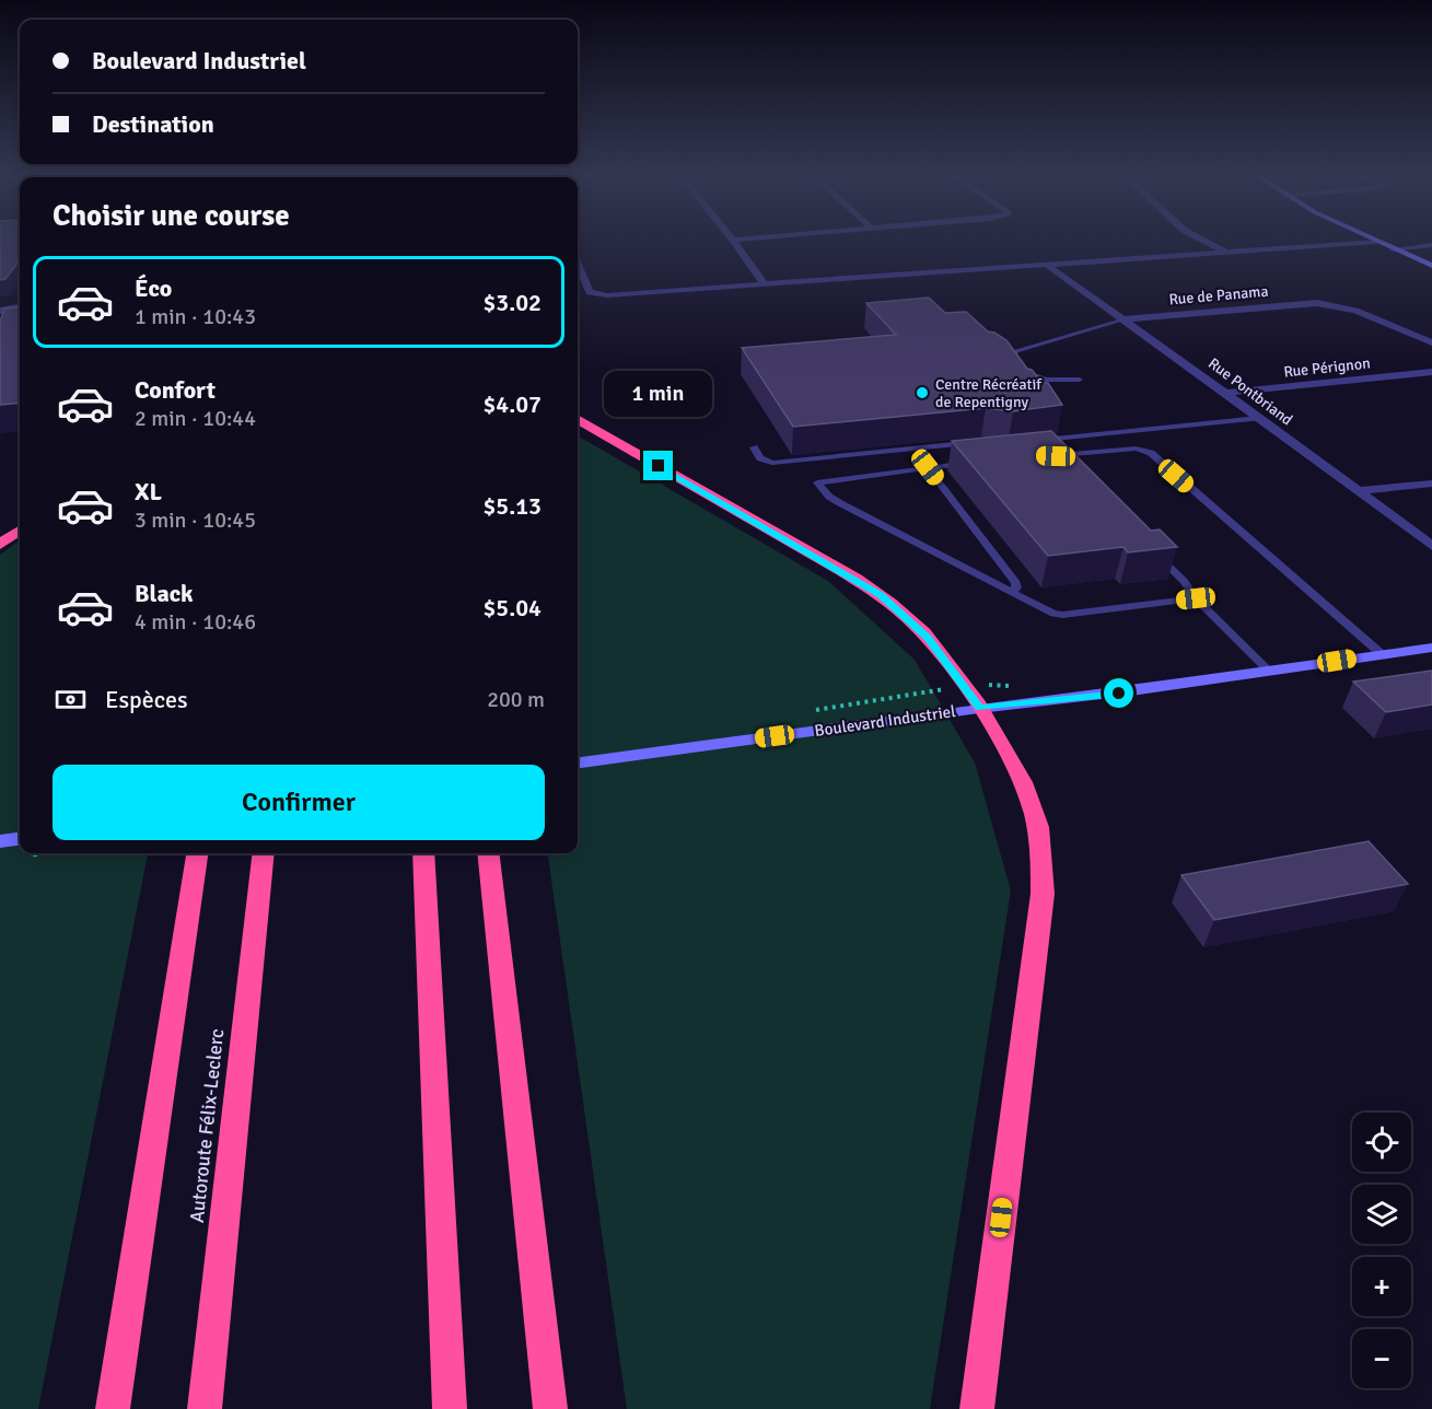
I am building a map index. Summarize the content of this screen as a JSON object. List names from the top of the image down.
{
  "streets": {
    "highway": ["Autoroute Félix-Leclerc"],
    "street": [
      "Rue de Panama",
      "Rue Pérignon",
      "Rue Pontbriand",
      "Boulevard Industriel"
    ]
  },
  "crossings": [
    ["Rue de Panama", "Rue Pontbriand"],
    ["Rue Pérignon", "Rue Pontbriand"]
  ],
  "places": ["Centre Récréatif de Repentigny"],
  "page": {
    "banner": ["Boulevard Industriel", "Destination"],
    "heading": "Choisir une course",
    "list": [
      {
        "name": "Éco",
        "note": "1 min · 10:43",
        "value": "$3.02"
      },
      {
        "name": "Confort",
        "note": "2 min · 10:44",
        "value": "$4.07"
      },
      {
        "name": "XL",
        "note": "3 min · 10:45",
        "value": "$5.13"
      },
      {
        "name": "Black",
        "note": "4 min · 10:46",
        "value": "$5.04"
      }
    ],
    "bubble": "1 min",
    "pay": ["Espèces", "200 m"],
    "buttons": "Confirmer",
    "map_buttons": ["+", "−"]
  }
}
